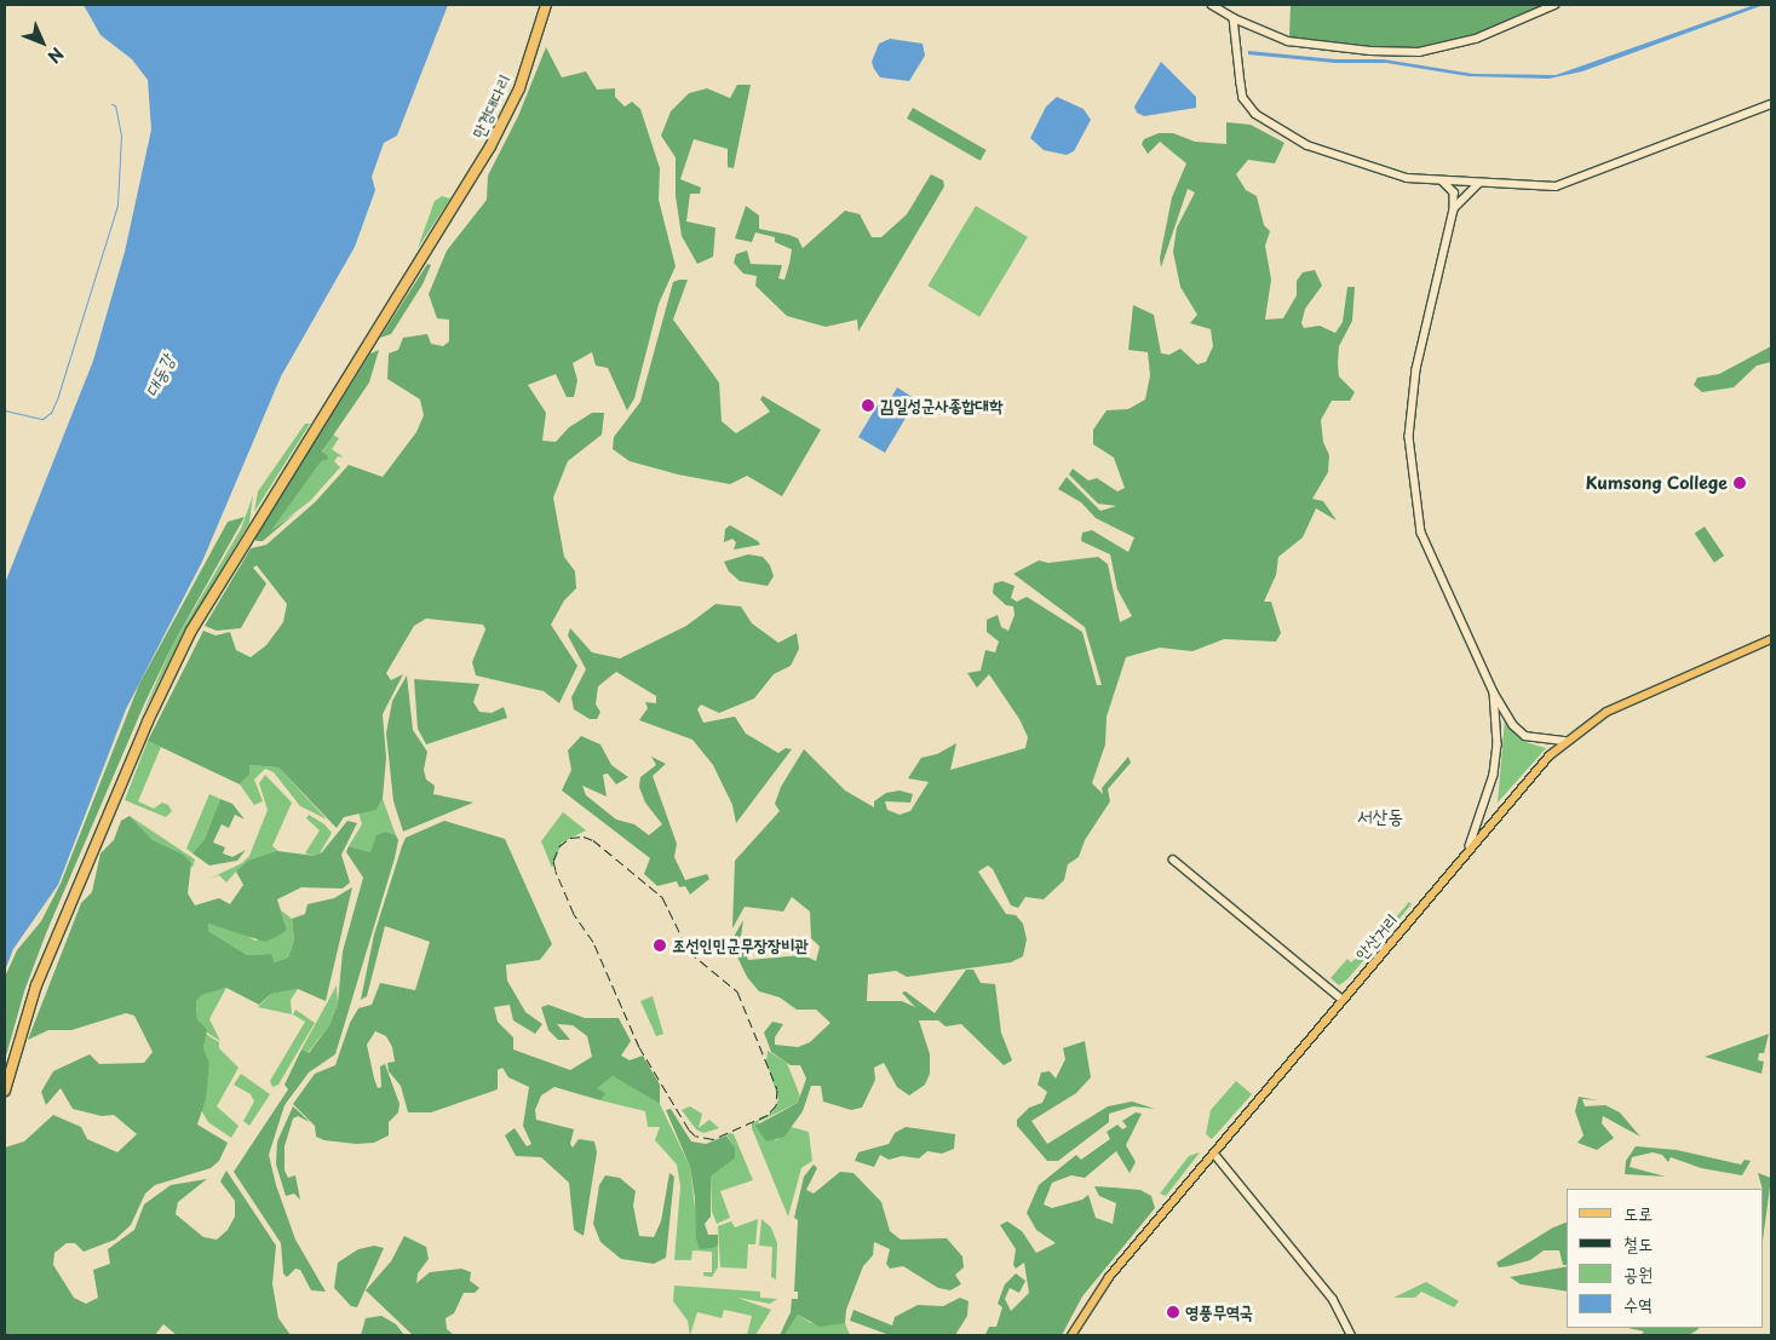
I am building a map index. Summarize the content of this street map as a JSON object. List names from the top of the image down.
{
  "streets": {
    "highway": ["만경대다리"],
    "main road": ["안산거리"]
  },
  "districts": ["서산동"],
  "water": ["대동강"],
  "places": [
    "김일성군사종합대학",
    "Kumsong College",
    "조선인민군무장장비관",
    "영풍무역국"
  ],
  "legend": [
    "도로",
    "철도",
    "공원",
    "수역"
  ],
  "north": "bottom right"
}
